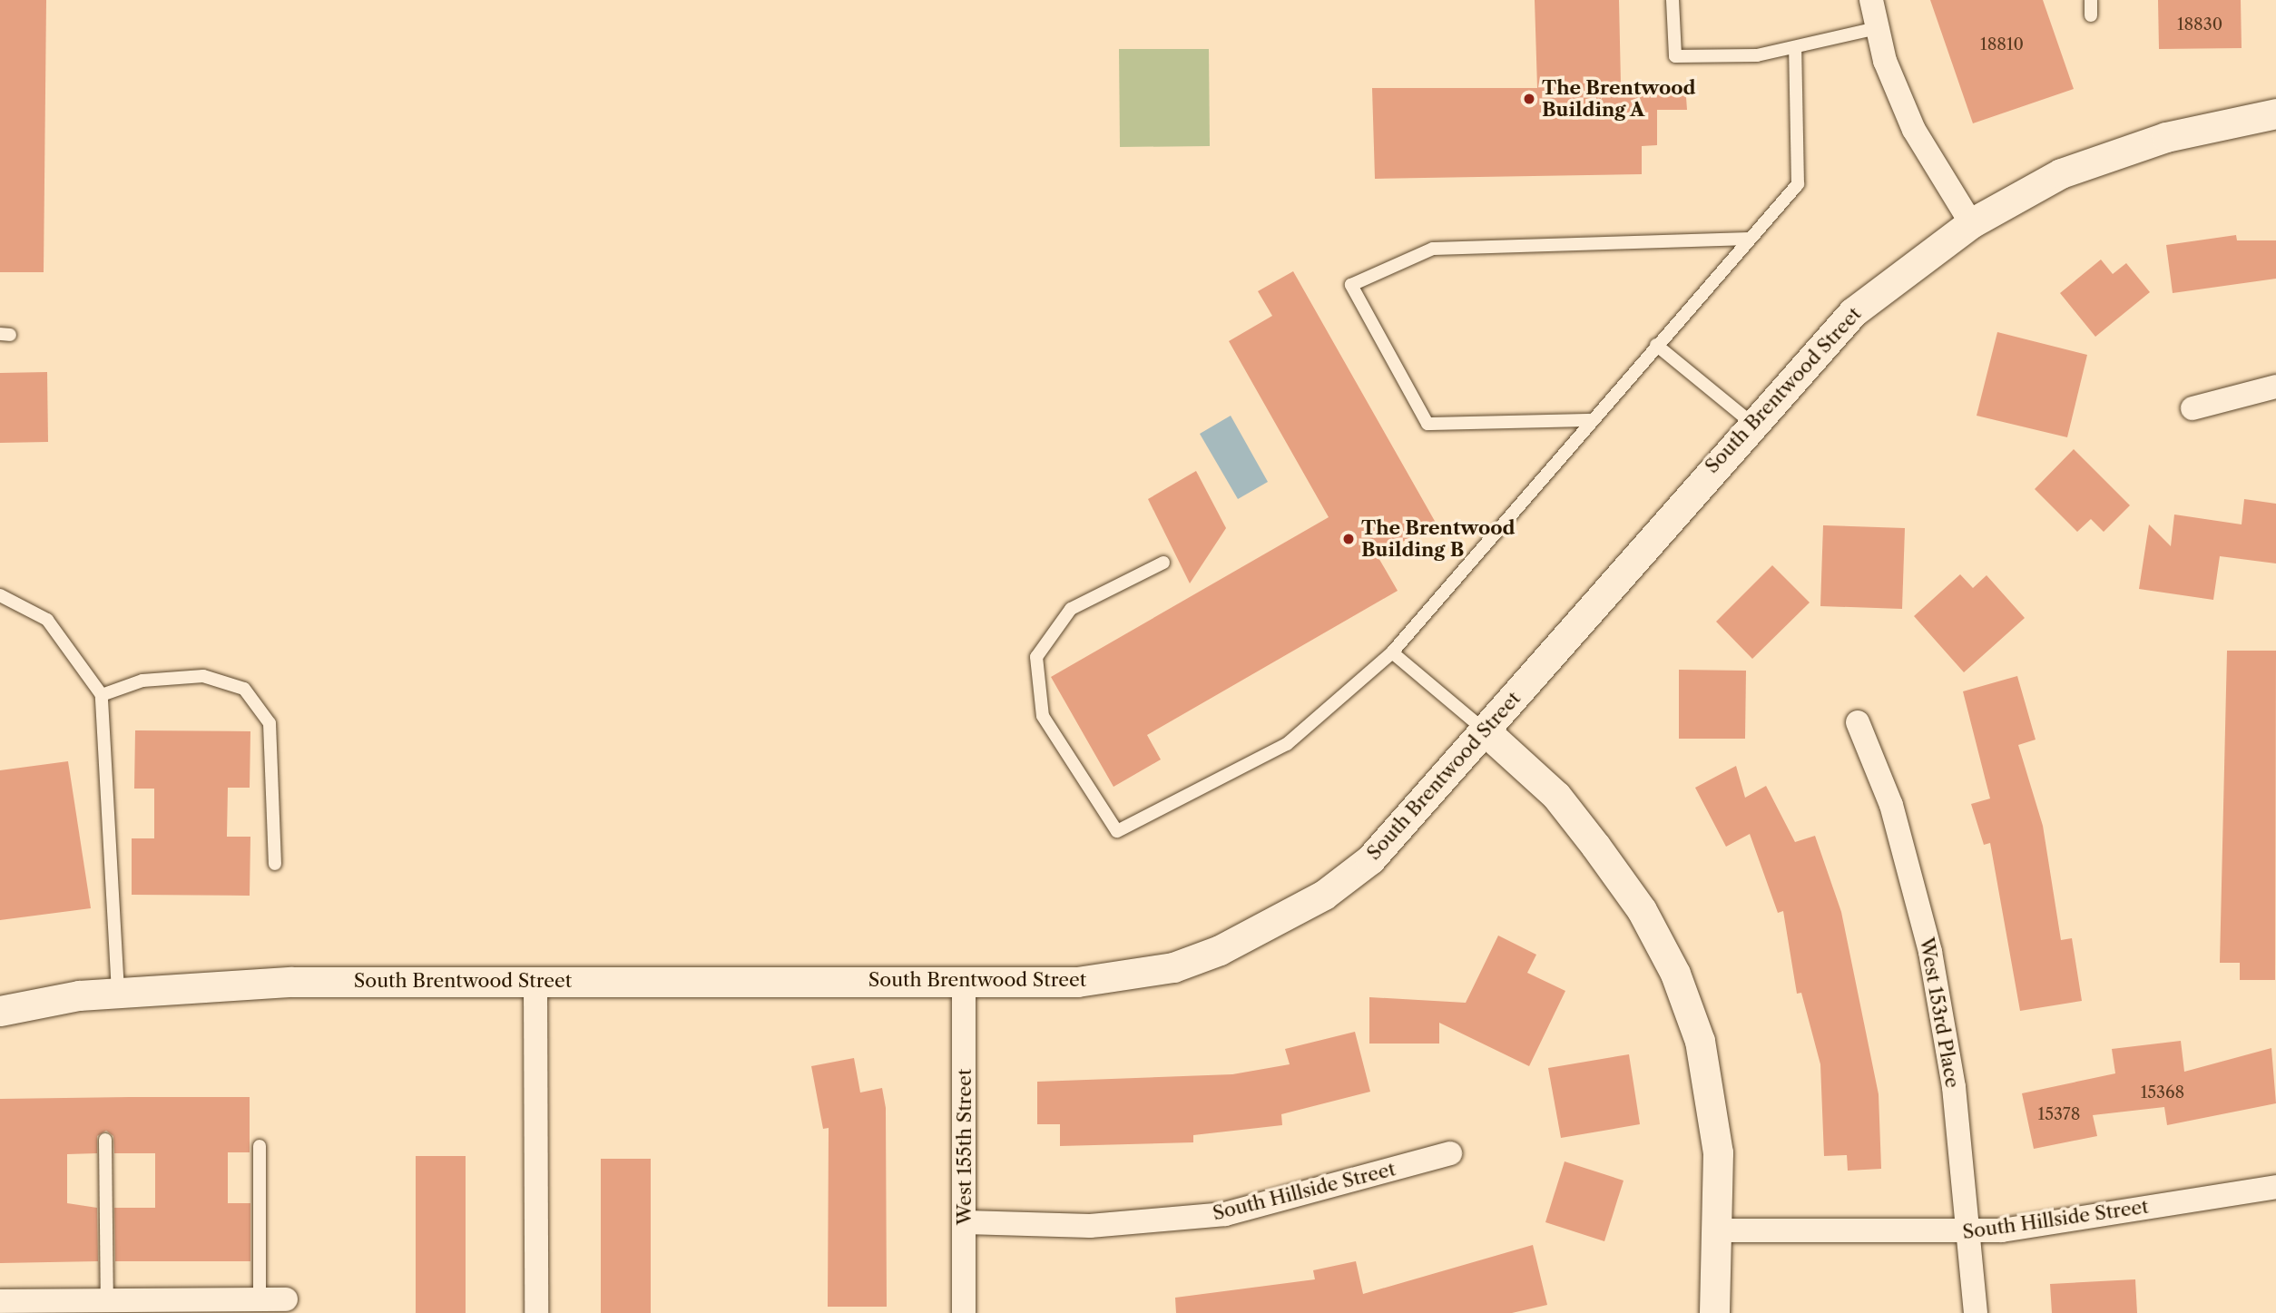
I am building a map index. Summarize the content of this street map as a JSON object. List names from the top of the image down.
{
  "streets": {
    "street": [
      "South Brentwood Street",
      "West 153rd Place",
      "West 155th Street",
      "South Hillside Street"
    ]
  },
  "crossings": [
    ["South Brentwood Street", "West 155th Street"],
    ["West 153rd Place", "South Hillside Street"],
    ["West 155th Street", "South Hillside Street"]
  ],
  "places": ["The Brentwood Building A", "The Brentwood Building B"],
  "house_numbers": [
    "18830",
    "18810",
    "15368",
    "15378"
  ]
}
